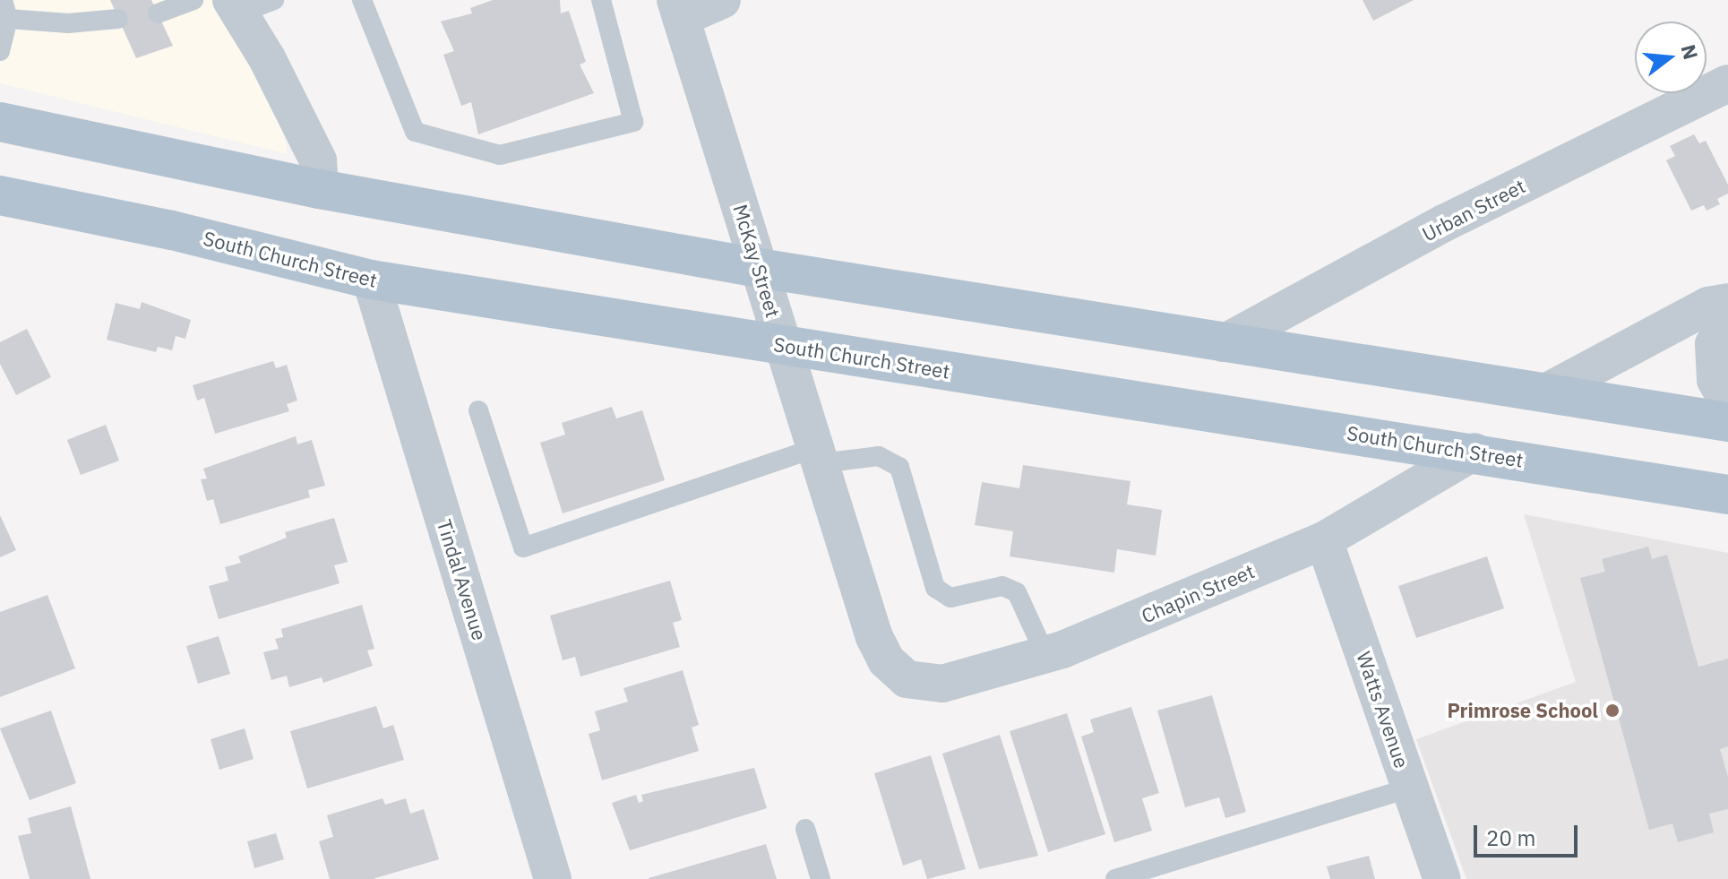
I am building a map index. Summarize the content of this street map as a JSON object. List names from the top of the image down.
{
  "streets": {
    "main road": ["South Church Street"],
    "street": [
      "Urban Street",
      "McKay Street",
      "Tindal Avenue",
      "Chapin Street",
      "Watts Avenue"
    ]
  },
  "crossings": [
    ["South Church Street", "McKay Street"],
    ["South Church Street", "Tindal Avenue"],
    ["South Church Street", "Chapin Street"],
    ["McKay Street", "Chapin Street"],
    ["Chapin Street", "Watts Avenue"]
  ],
  "places": ["Primrose School"],
  "scale_bar": "20 m",
  "north": "right"
}
